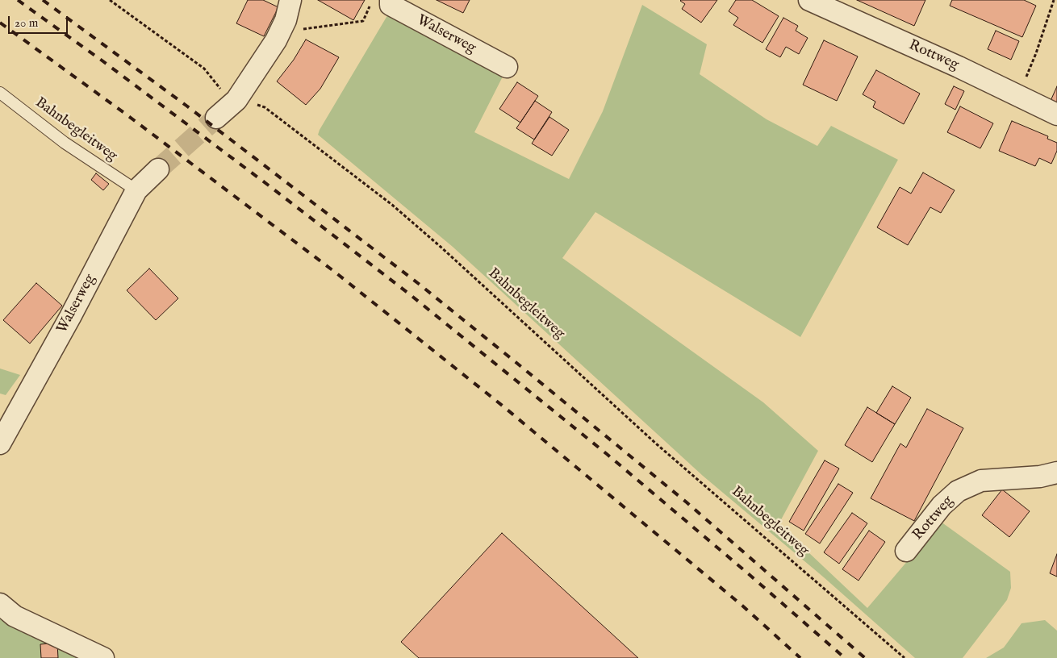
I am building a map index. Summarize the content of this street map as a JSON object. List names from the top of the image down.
{
  "streets": {
    "street": ["Walserweg", "Rottweg"],
    "lane": ["Bahnbegleitweg"]
  },
  "crossings": [
    ["Walserweg", "Bahnbegleitweg"]
  ],
  "scale_bar": "20 m"
}
